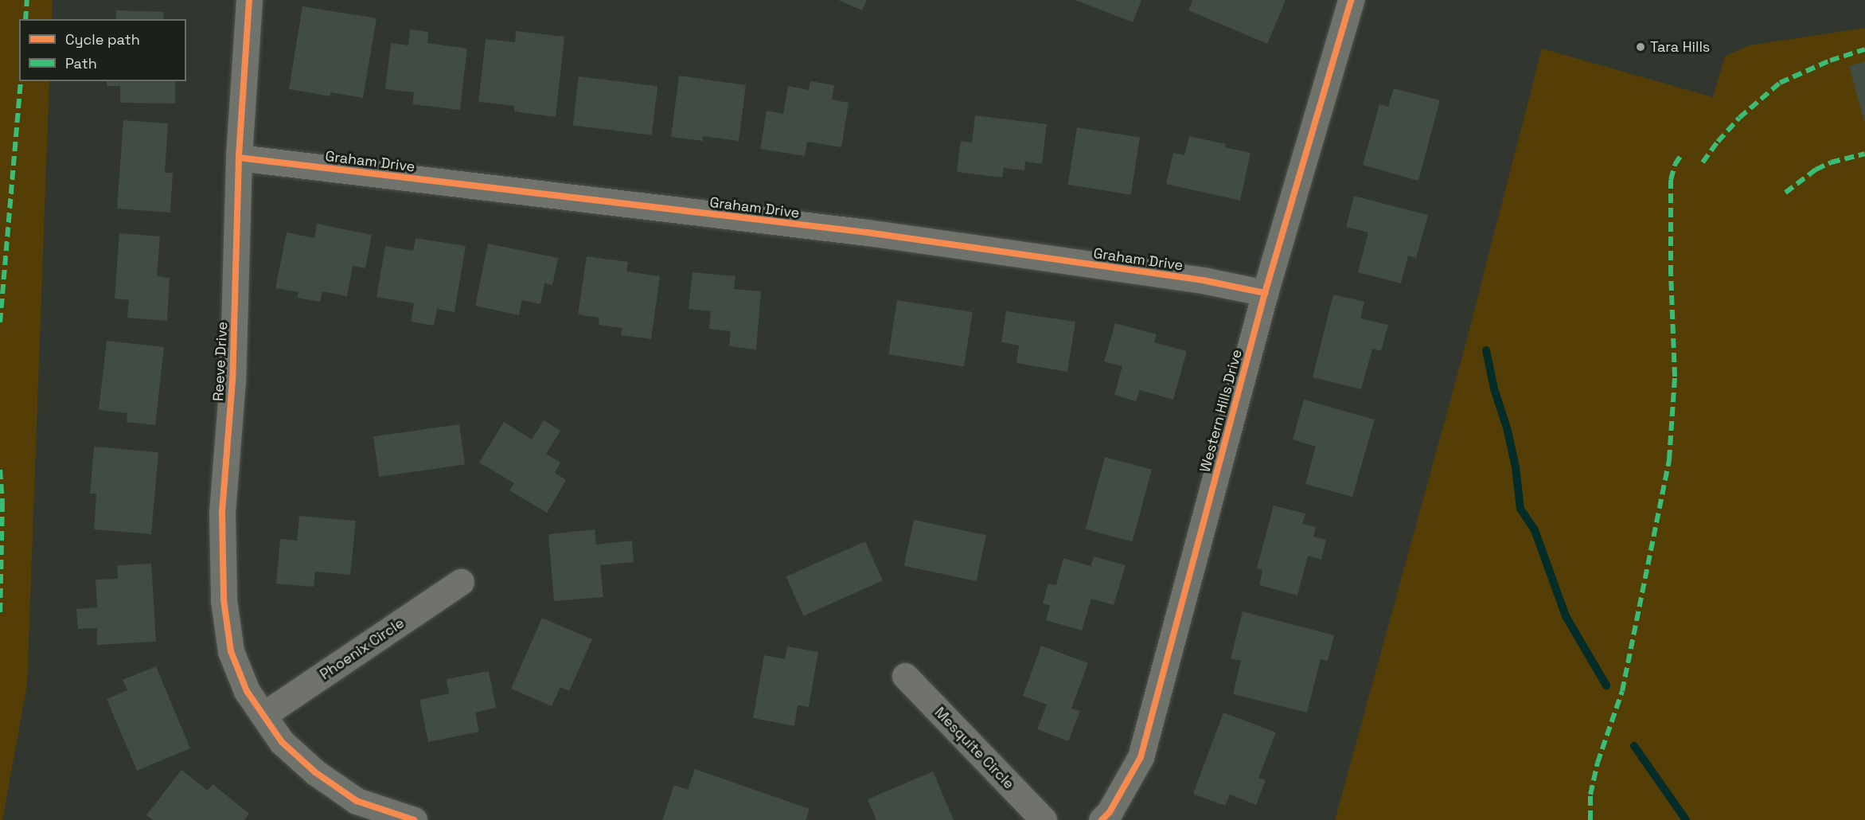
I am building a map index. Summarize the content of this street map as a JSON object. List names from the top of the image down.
{
  "streets": {
    "street": [
      "Graham Drive",
      "Reeve Drive",
      "Western Hills Drive",
      "Phoenix Circle",
      "Mesquite Circle"
    ]
  },
  "crossings": [
    ["Graham Drive", "Reeve Drive"],
    ["Graham Drive", "Western Hills Drive"],
    ["Reeve Drive", "Phoenix Circle"]
  ],
  "places": ["Tara Hills"],
  "legend": ["Cycle path", "Path"]
}
